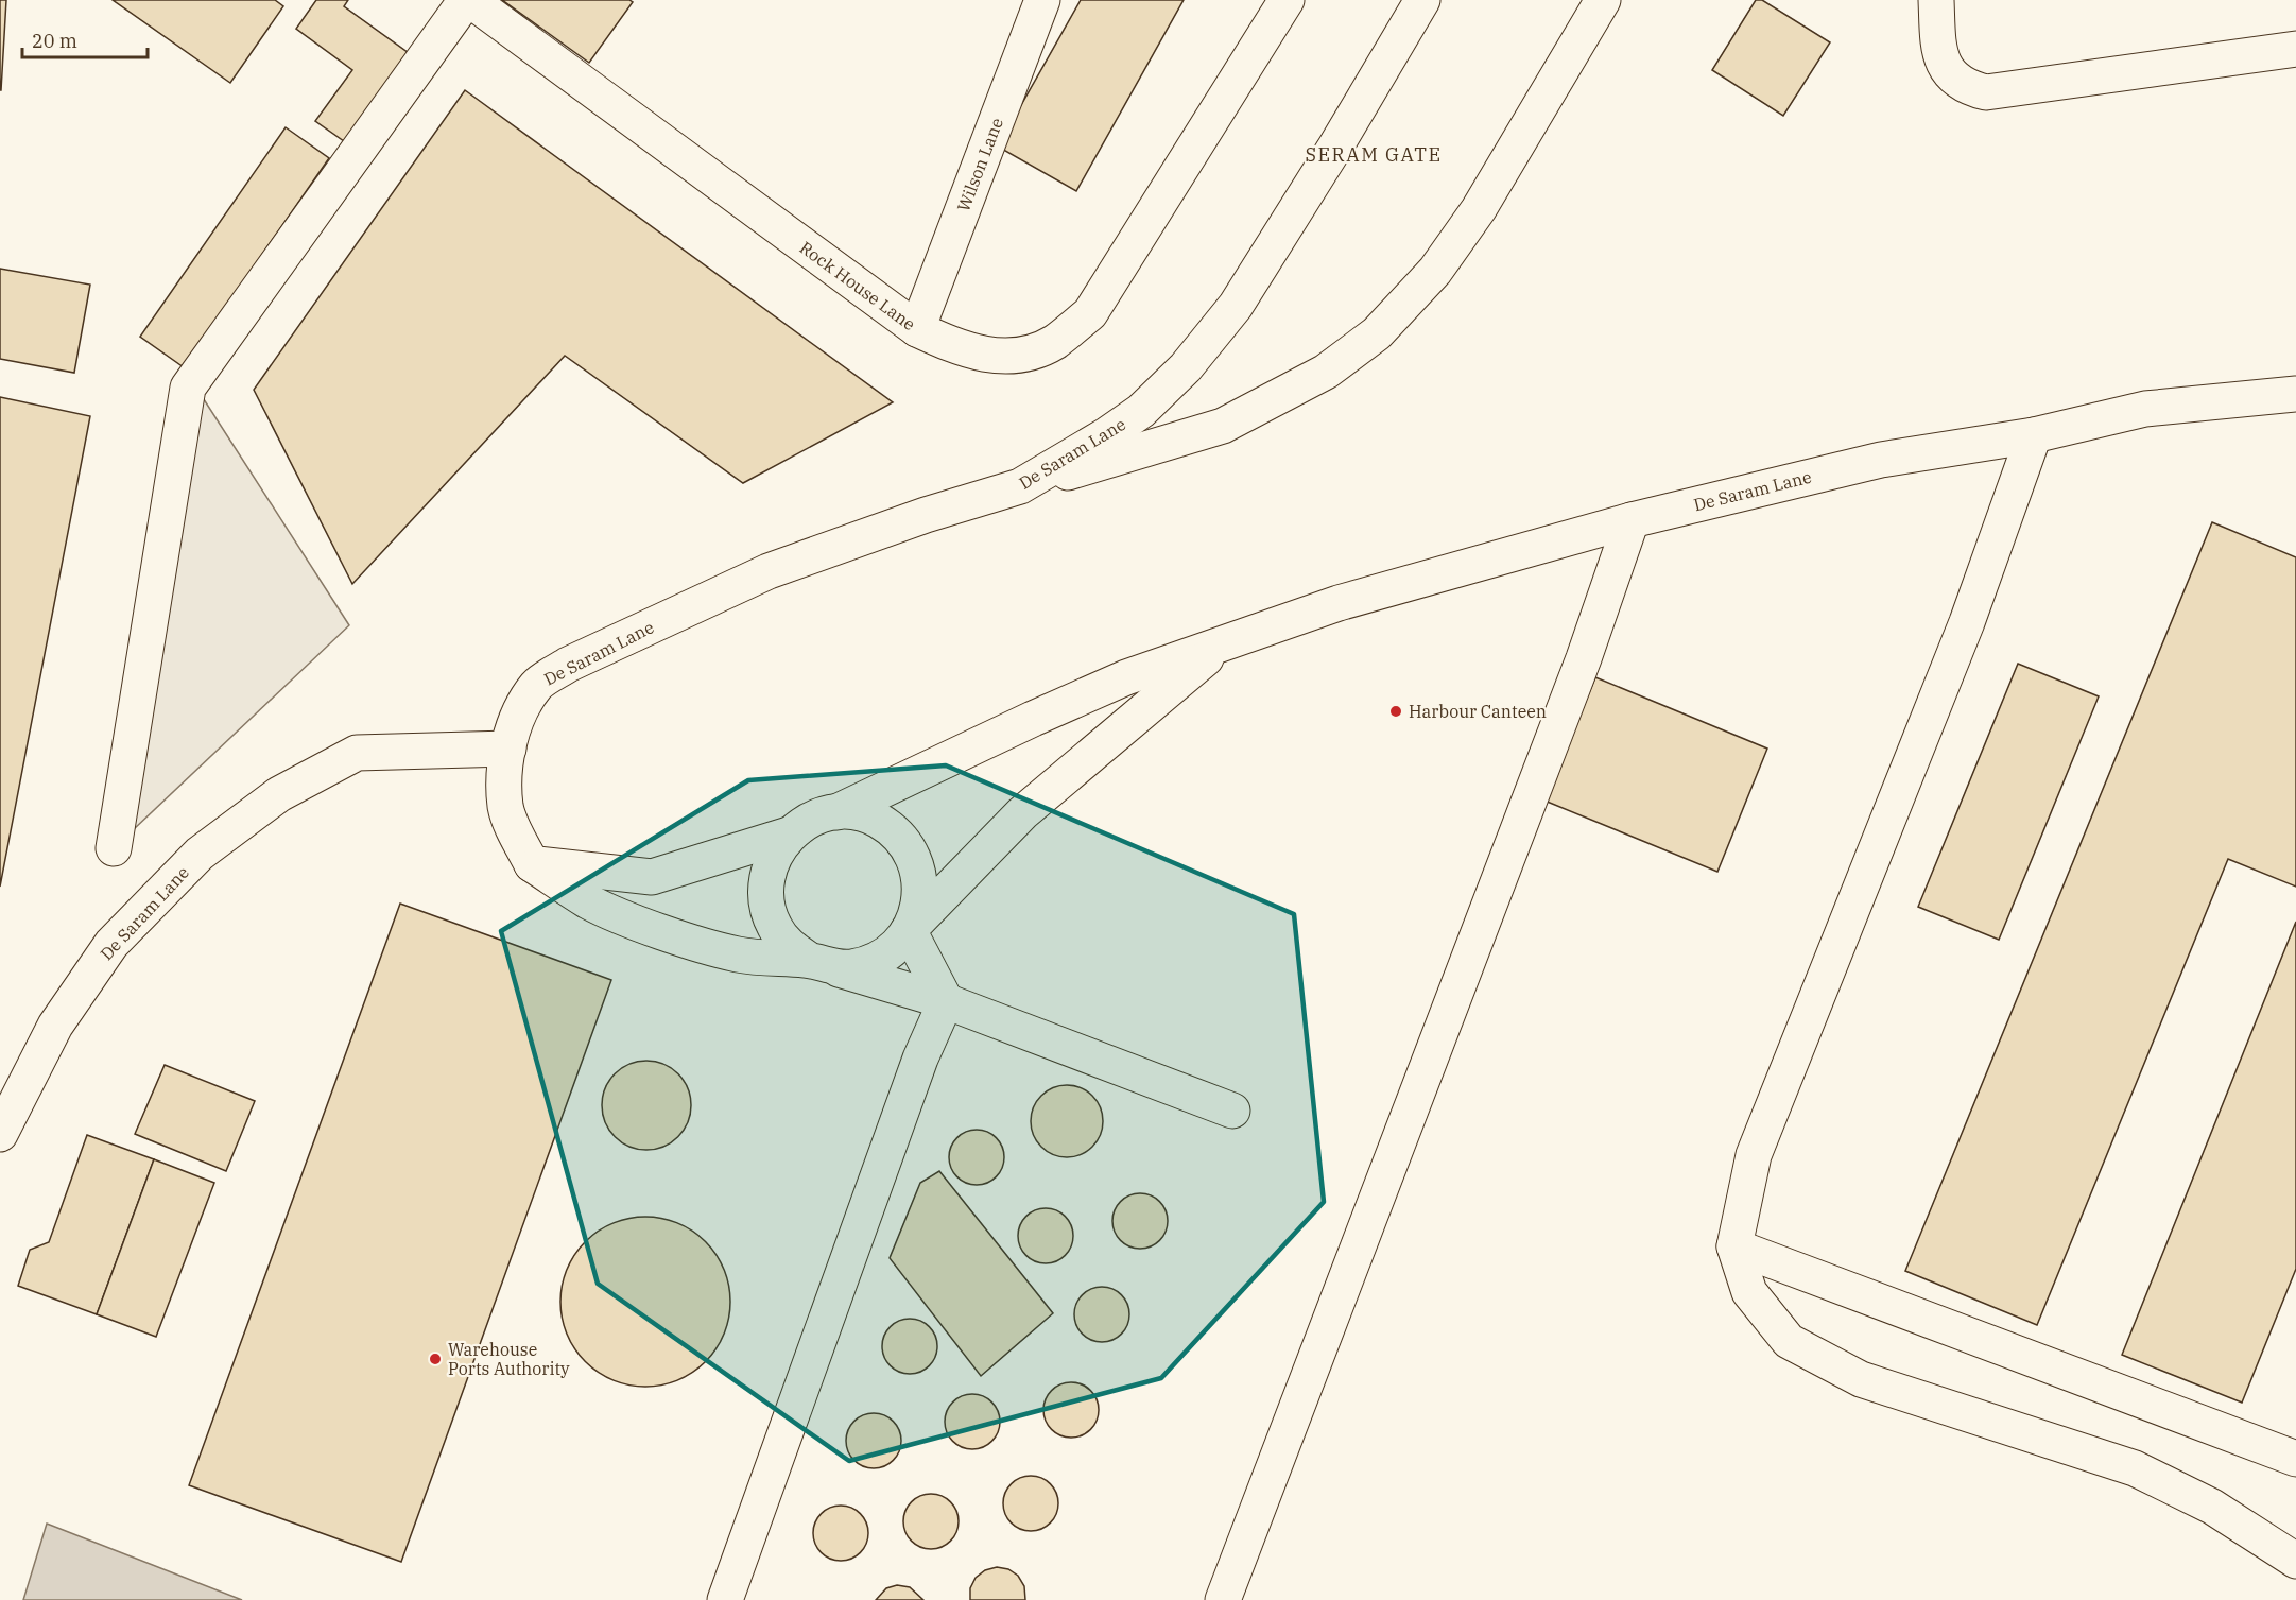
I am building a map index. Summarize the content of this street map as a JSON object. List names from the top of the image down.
{
  "streets": {
    "street": ["Wilson Lane", "Rock House Lane", "De Saram Lane"]
  },
  "crossings": [
    ["Wilson Lane", "Rock House Lane"]
  ],
  "districts": ["SERAM GATE"],
  "places": ["Harbour Canteen", "Warehouse Ports Authority"],
  "scale_bar": "20 m"
}
